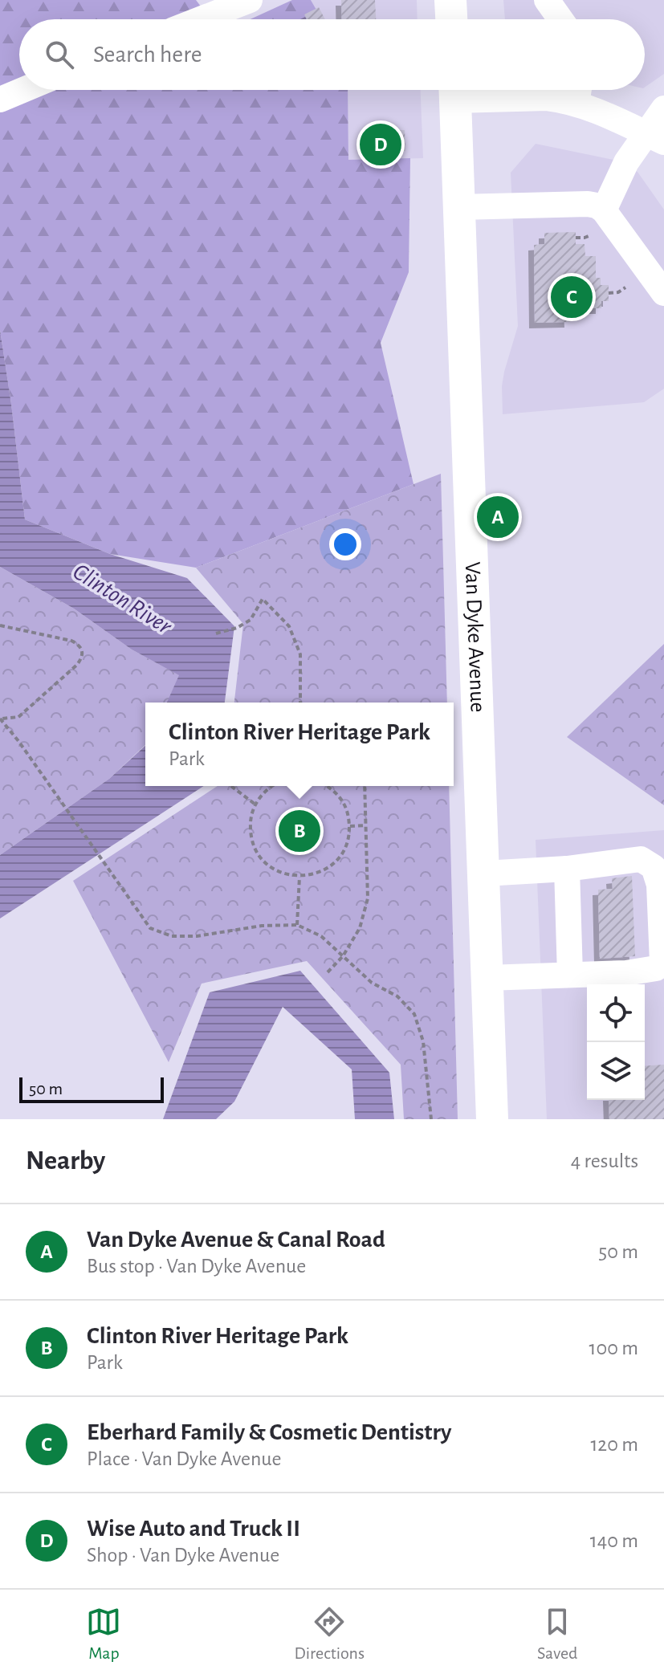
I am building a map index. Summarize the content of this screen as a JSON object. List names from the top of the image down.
{
  "streets": {
    "main road": ["Van Dyke Avenue"]
  },
  "water": ["Clinton River"],
  "scale_bar": "50 m",
  "page": {
    "search": "Search here",
    "pins": [
      "D",
      "C",
      "A",
      "B"
    ],
    "popup": ["Clinton River Heritage Park", "Park"],
    "scale": "50 m",
    "heading": ["Nearby", "4 results"],
    "list": [
      {
        "mark": "A",
        "name": "Van Dyke Avenue & Canal Road",
        "note": "Bus stop · Van Dyke Avenue",
        "value": "50 m"
      },
      {
        "mark": "B",
        "name": "Clinton River Heritage Park",
        "note": "Park",
        "value": "100 m"
      },
      {
        "mark": "C",
        "name": "Eberhard Family & Cosmetic Dentistry",
        "note": "Place · Van Dyke Avenue",
        "value": "120 m"
      },
      {
        "mark": "D",
        "name": "Wise Auto and Truck II",
        "note": "Shop · Van Dyke Avenue",
        "value": "140 m"
      }
    ],
    "nav": ["Map", "Directions", "Saved"]
  }
}
